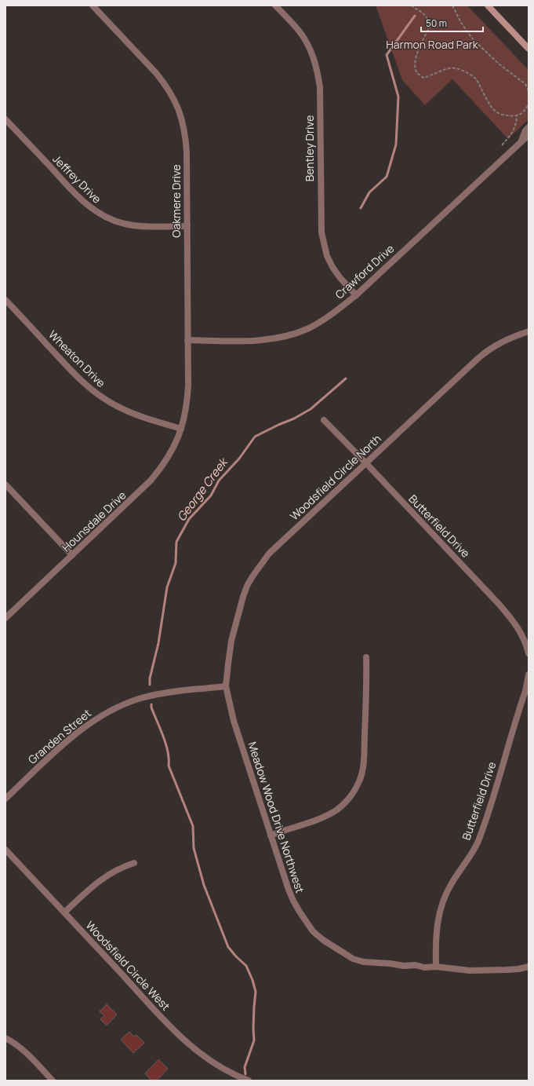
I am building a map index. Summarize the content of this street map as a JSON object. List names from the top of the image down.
{
  "streets": {
    "street": [
      "Bentley Drive",
      "Jeffrey Drive",
      "Oakmere Drive",
      "Crawford Drive",
      "Wheaton Drive",
      "Woodsfield Circle North",
      "Hounsdale Drive",
      "Butterfield Drive",
      "Granden Street",
      "Meadow Wood Drive Northwest",
      "Woodsfield Circle West"
    ]
  },
  "crossings": [
    ["Bentley Drive", "Crawford Drive"],
    ["Jeffrey Drive", "Oakmere Drive"],
    ["Oakmere Drive", "Crawford Drive"],
    ["Oakmere Drive", "Wheaton Drive"],
    ["Oakmere Drive", "Hounsdale Drive"],
    ["Wheaton Drive", "Hounsdale Drive"],
    ["Woodsfield Circle North", "Butterfield Drive"],
    ["Woodsfield Circle North", "Granden Street"],
    ["Woodsfield Circle North", "Meadow Wood Drive Northwest"],
    ["Butterfield Drive", "Meadow Wood Drive Northwest"],
    ["Granden Street", "Meadow Wood Drive Northwest"]
  ],
  "water": ["George Creek"],
  "parks": ["Harmon Road Park"],
  "scale_bar": "50 m"
}
